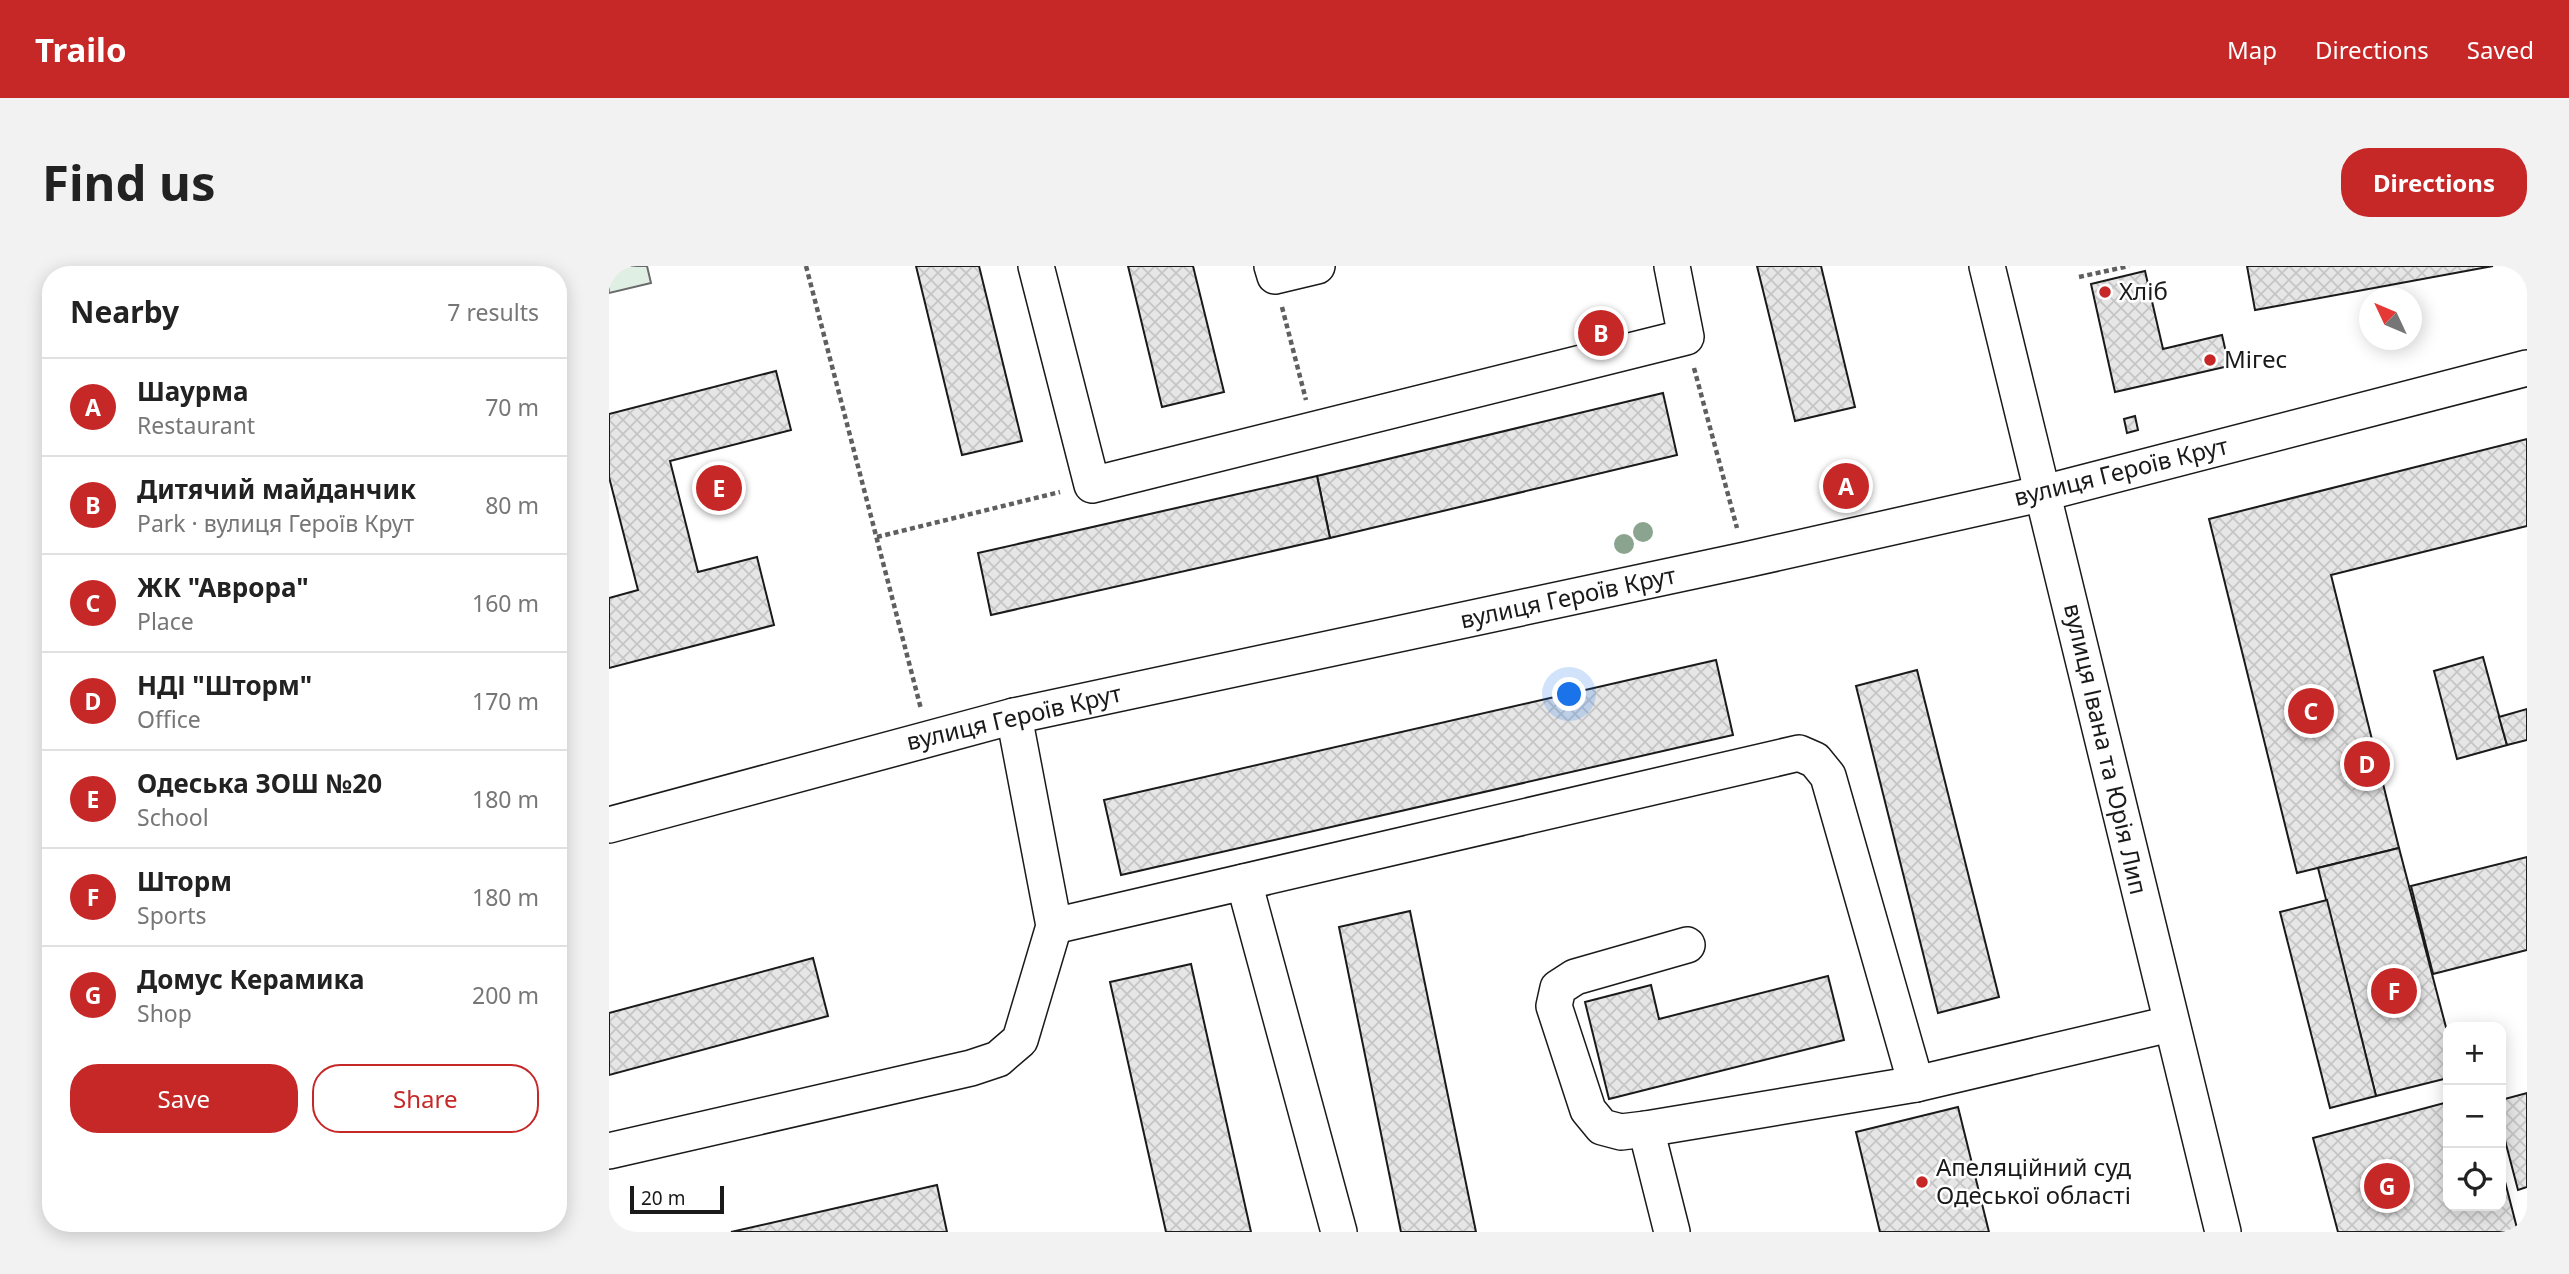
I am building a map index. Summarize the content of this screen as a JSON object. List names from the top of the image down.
{
  "streets": {
    "street": ["вулиця Героїв Крут", "вулиця Івана та Юрія Лип"]
  },
  "crossings": [
    ["вулиця Героїв Крут", "вулиця Івана та Юрія Лип"]
  ],
  "places": ["Хліб", "Мігес", "Апеляційний суд Одеської області"],
  "scale_bar": "20 m",
  "north": "top left",
  "page": {
    "header": "Trailo",
    "nav": ["Map", "Directions", "Saved"],
    "buttons": [
      "Directions",
      ["Save", "Share"]
    ],
    "title": "Find us",
    "heading": ["Nearby", "7 results"],
    "pins": [
      "B",
      "A",
      "E",
      "C",
      "D",
      "F",
      "G"
    ],
    "list": [
      {
        "mark": "A",
        "name": "Шаурма",
        "note": "Restaurant",
        "value": "70 m"
      },
      {
        "mark": "B",
        "name": "Дитячий майданчик",
        "note": "Park · вулиця Героїв Крут",
        "value": "80 m"
      },
      {
        "mark": "C",
        "name": "ЖК \"Аврора\"",
        "note": "Place",
        "value": "160 m"
      },
      {
        "mark": "D",
        "name": "НДІ \"Шторм\"",
        "note": "Office",
        "value": "170 m"
      },
      {
        "mark": "E",
        "name": "Одеська ЗОШ №20",
        "note": "School",
        "value": "180 m"
      },
      {
        "mark": "F",
        "name": "Шторм",
        "note": "Sports",
        "value": "180 m"
      },
      {
        "mark": "G",
        "name": "Домус Керамика",
        "note": "Shop",
        "value": "200 m"
      }
    ],
    "map_buttons": ["+", "−"],
    "scale": "20 m"
  }
}
